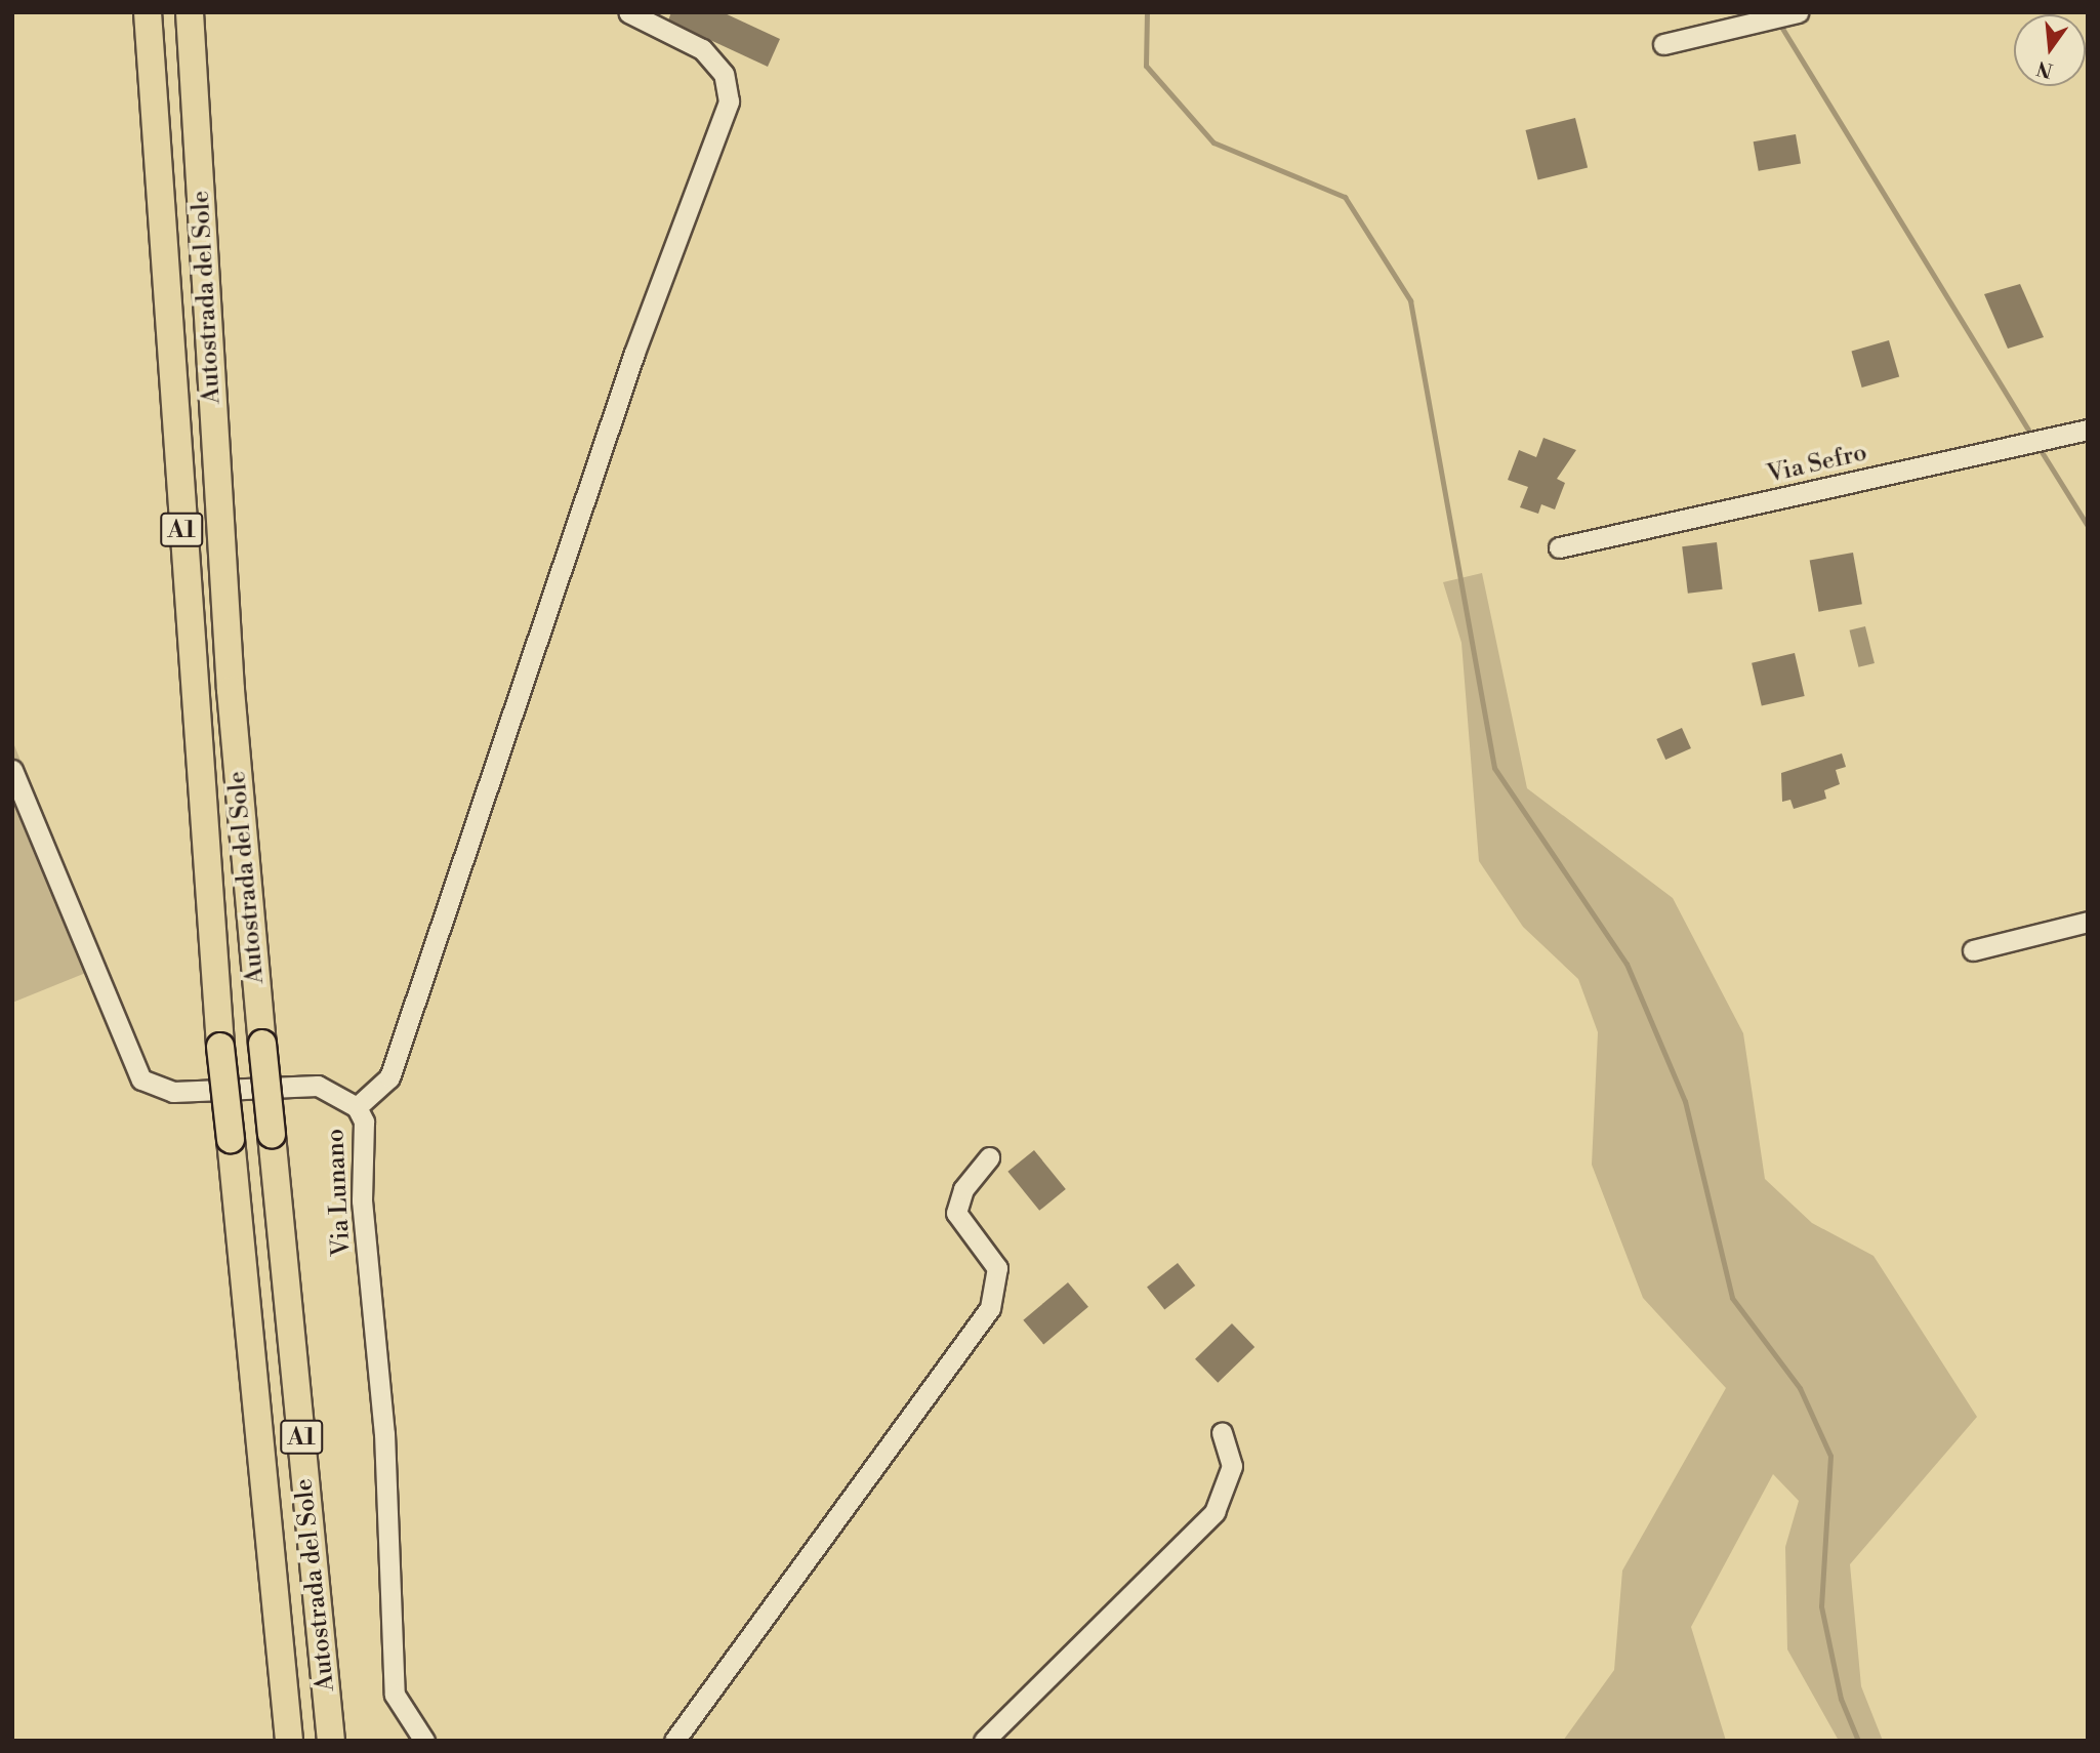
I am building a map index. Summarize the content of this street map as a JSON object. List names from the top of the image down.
{
  "streets": {
    "highway": ["Autostrada del Sole", "A1"],
    "street": ["Via Sefro", "Via Lunano"]
  },
  "north": "bottom"
}
